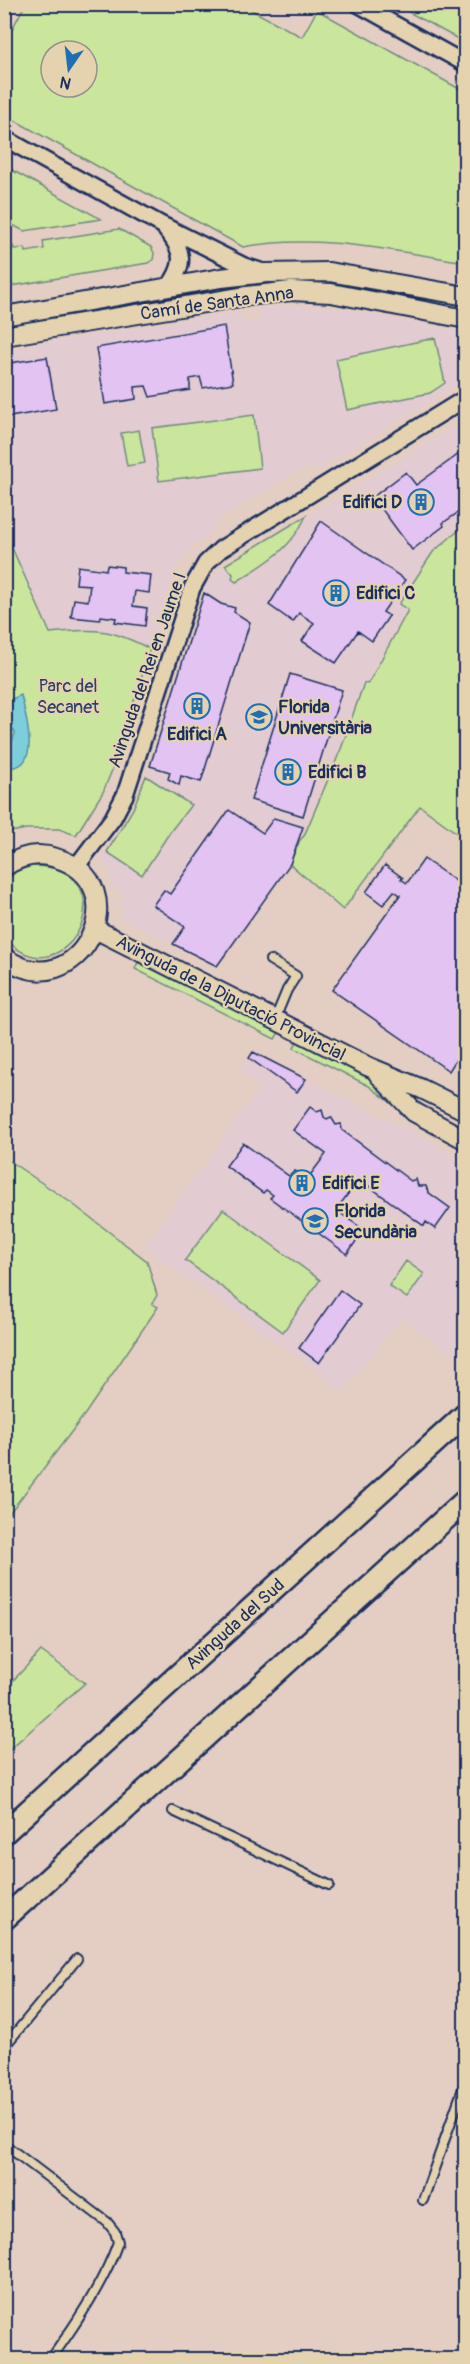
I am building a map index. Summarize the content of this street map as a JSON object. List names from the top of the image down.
{
  "streets": {
    "main road": ["Avinguda del Sud"],
    "street": ["Camí de Santa Anna", "Avinguda del Rei en Jaume I", "Avinguda de la Diputació Provincial"]
  },
  "parks": ["Parc del Secanet"],
  "places": {
    "building": [
      "Edifici D",
      "Edifici C",
      "Edifici A",
      "Edifici B",
      "Edifici E"
    ],
    "school or university": ["Florida Universitària", "Florida Secundària"]
  },
  "north": "bottom"
}
